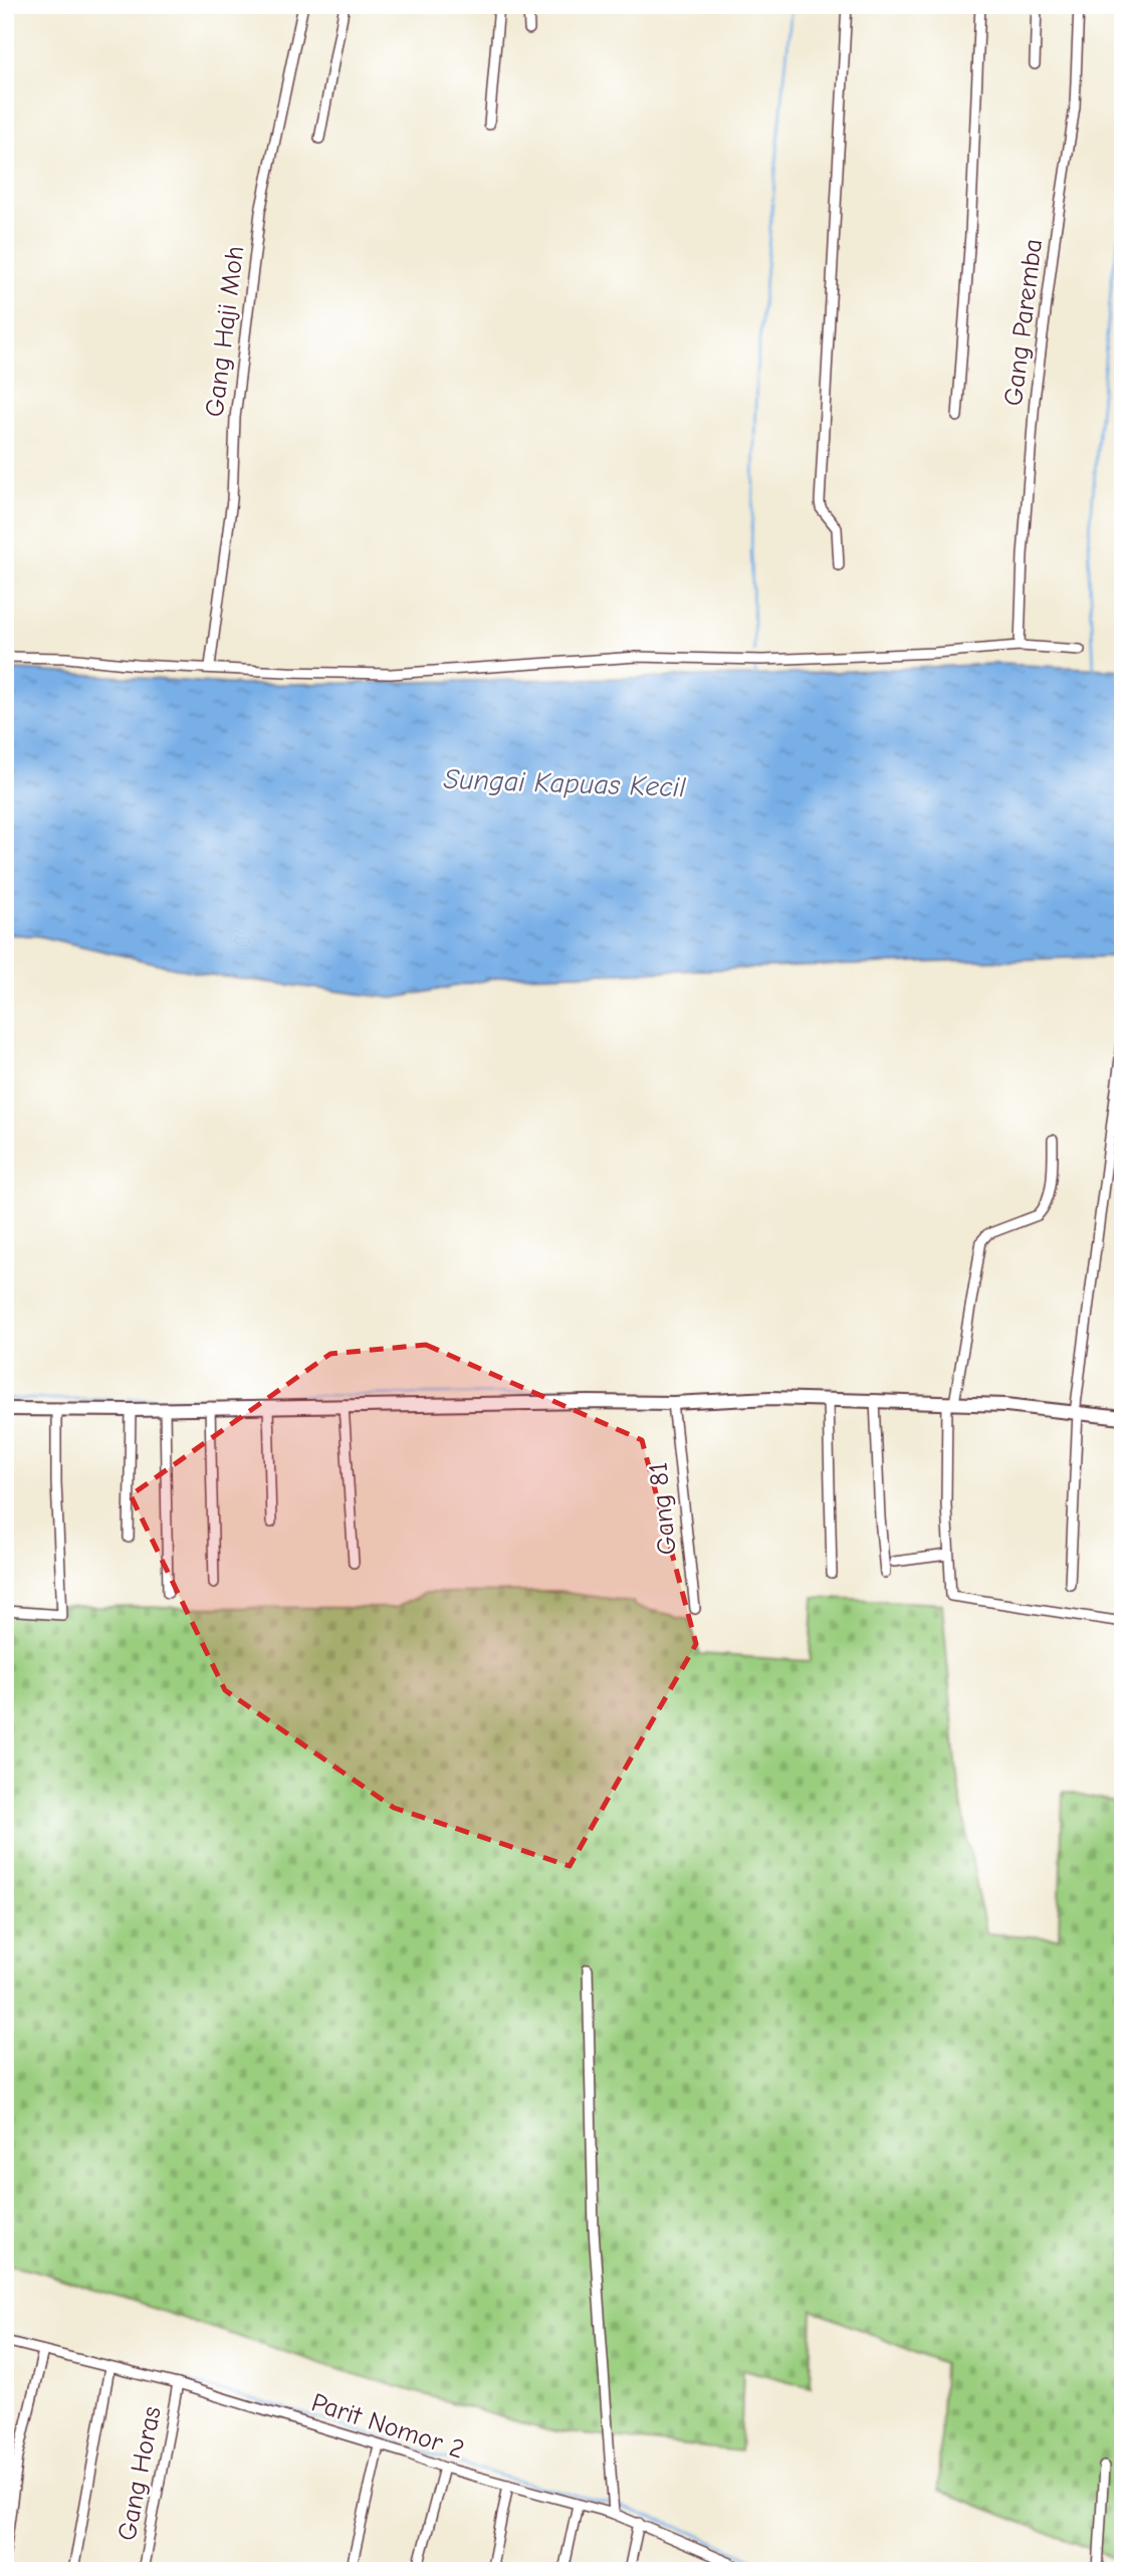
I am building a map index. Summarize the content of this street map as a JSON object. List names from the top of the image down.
{
  "streets": {
    "street": [
      "Gang Paremba",
      "Gang Haji Moh",
      "Gang 81",
      "Parit Nomor 2",
      "Gang Horas"
    ]
  },
  "crossings": [
    ["Parit Nomor 2", "Gang Horas"]
  ],
  "water": ["Sungai Kapuas Kecil"]
}
